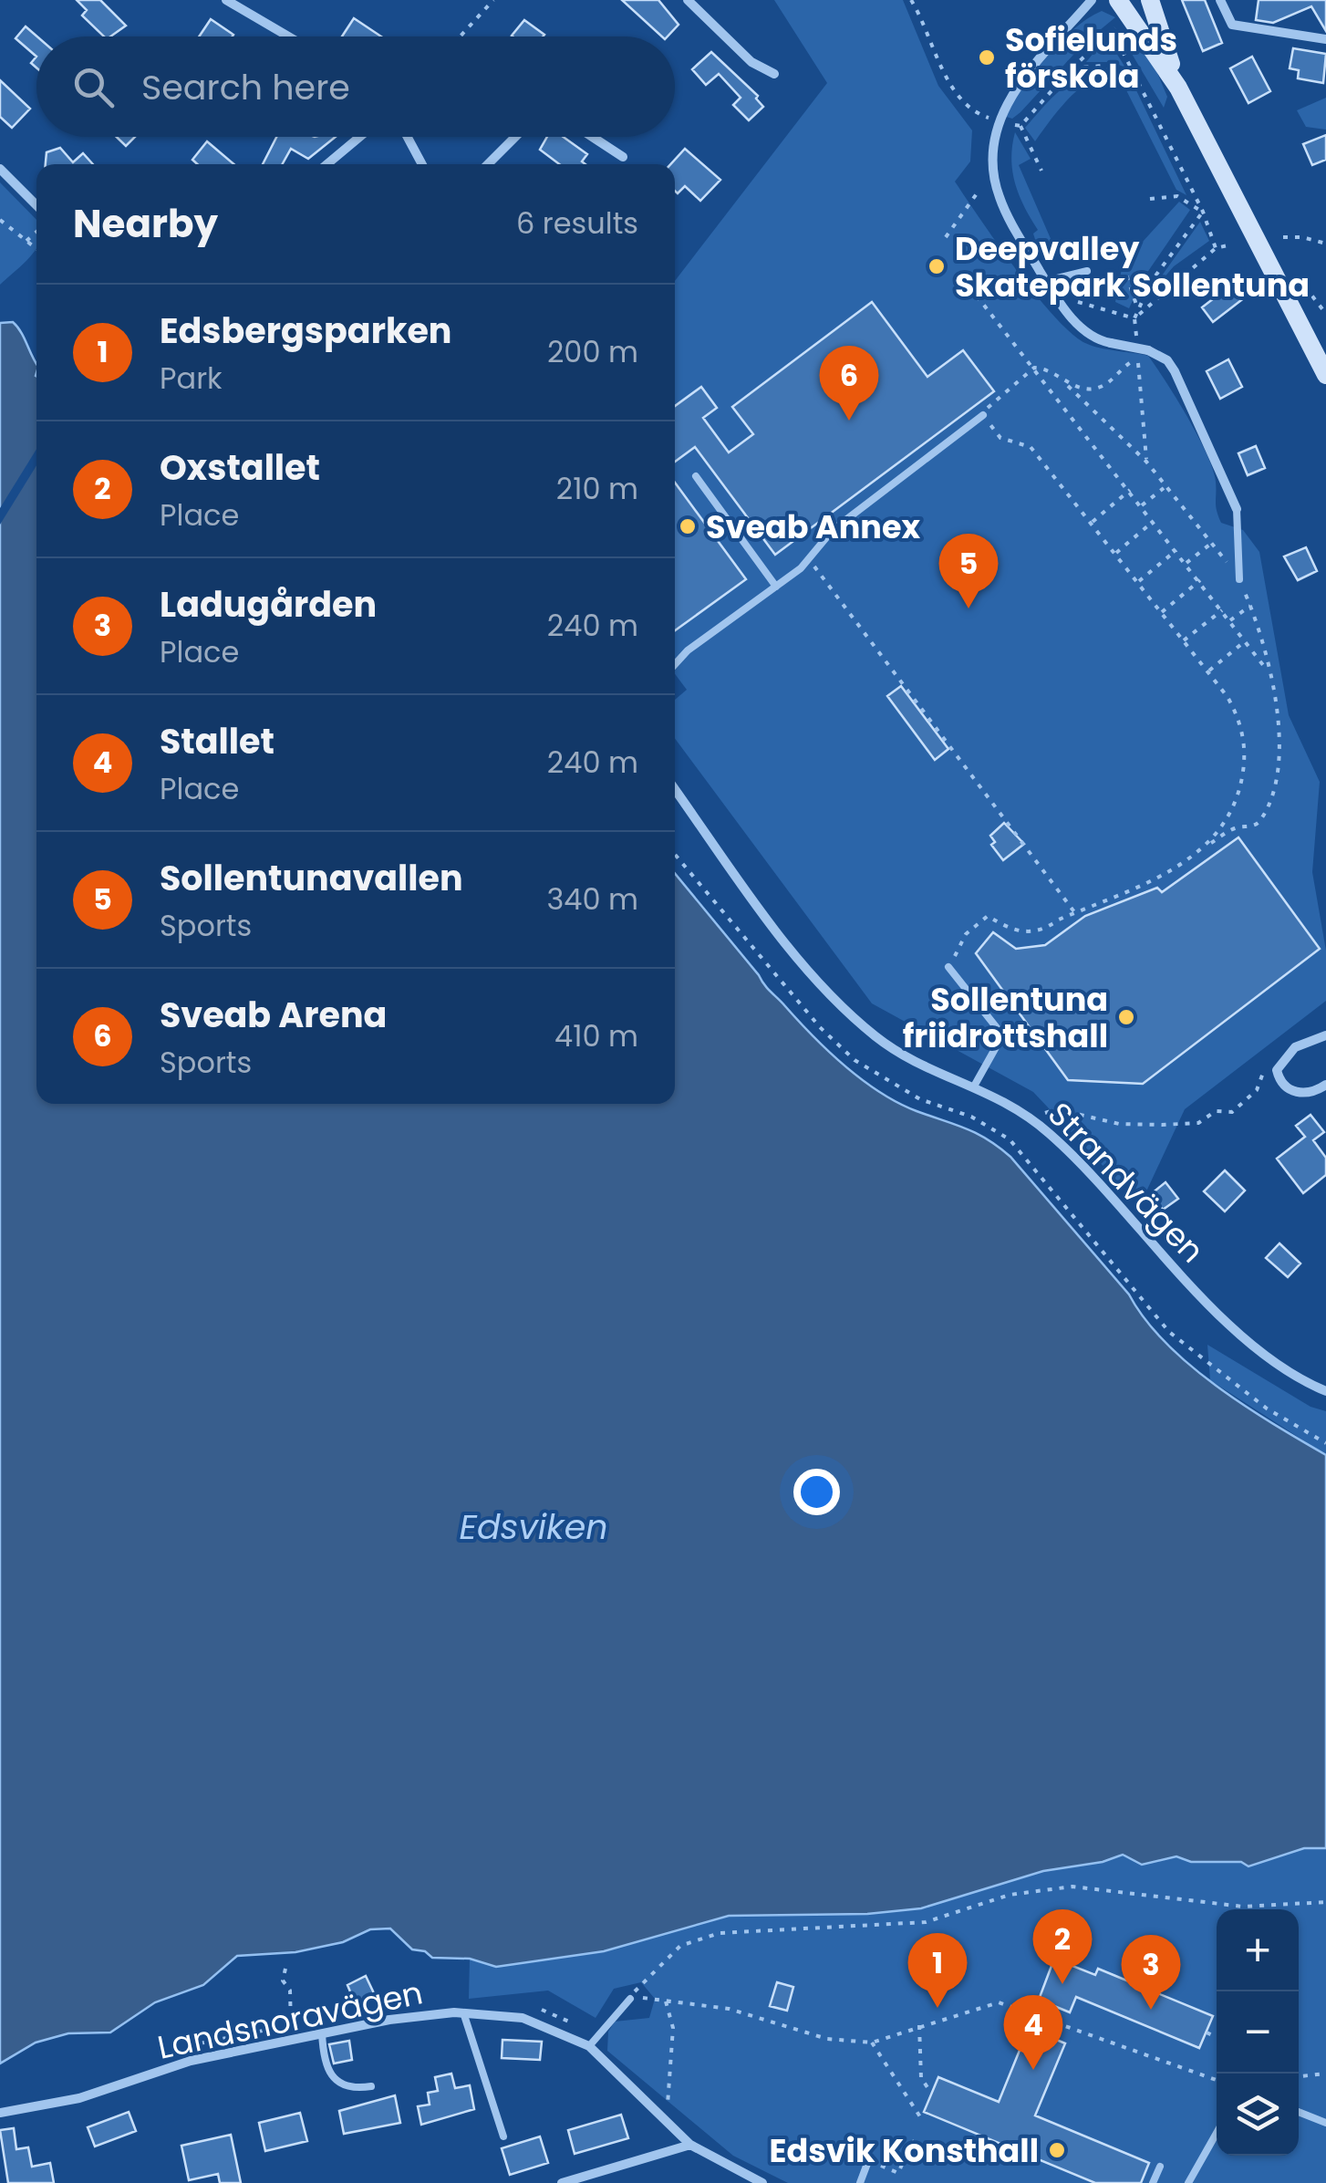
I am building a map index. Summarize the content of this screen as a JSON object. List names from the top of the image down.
{
  "streets": {
    "street": ["Strandvägen", "Landsnoravägen"]
  },
  "water": ["Edsviken"],
  "places": [
    "Sofielunds förskola",
    "Deepvalley Skatepark Sollentuna",
    "Sveab Annex",
    "Sollentuna friidrottshall",
    "Edsvik Konsthall"
  ],
  "page": {
    "search": "Search here",
    "heading": ["Nearby", "6 results"],
    "list": [
      {
        "mark": "1",
        "name": "Edsbergsparken",
        "note": "Park",
        "value": "200 m"
      },
      {
        "mark": "2",
        "name": "Oxstallet",
        "note": "Place",
        "value": "210 m"
      },
      {
        "mark": "3",
        "name": "Ladugården",
        "note": "Place",
        "value": "240 m"
      },
      {
        "mark": "4",
        "name": "Stallet",
        "note": "Place",
        "value": "240 m"
      },
      {
        "mark": "5",
        "name": "Sollentunavallen",
        "note": "Sports",
        "value": "340 m"
      },
      {
        "mark": "6",
        "name": "Sveab Arena",
        "note": "Sports",
        "value": "410 m"
      }
    ],
    "pins": [
      "6",
      "5",
      "2",
      "1",
      "3",
      "4"
    ],
    "map_buttons": ["+", "−"]
  }
}
